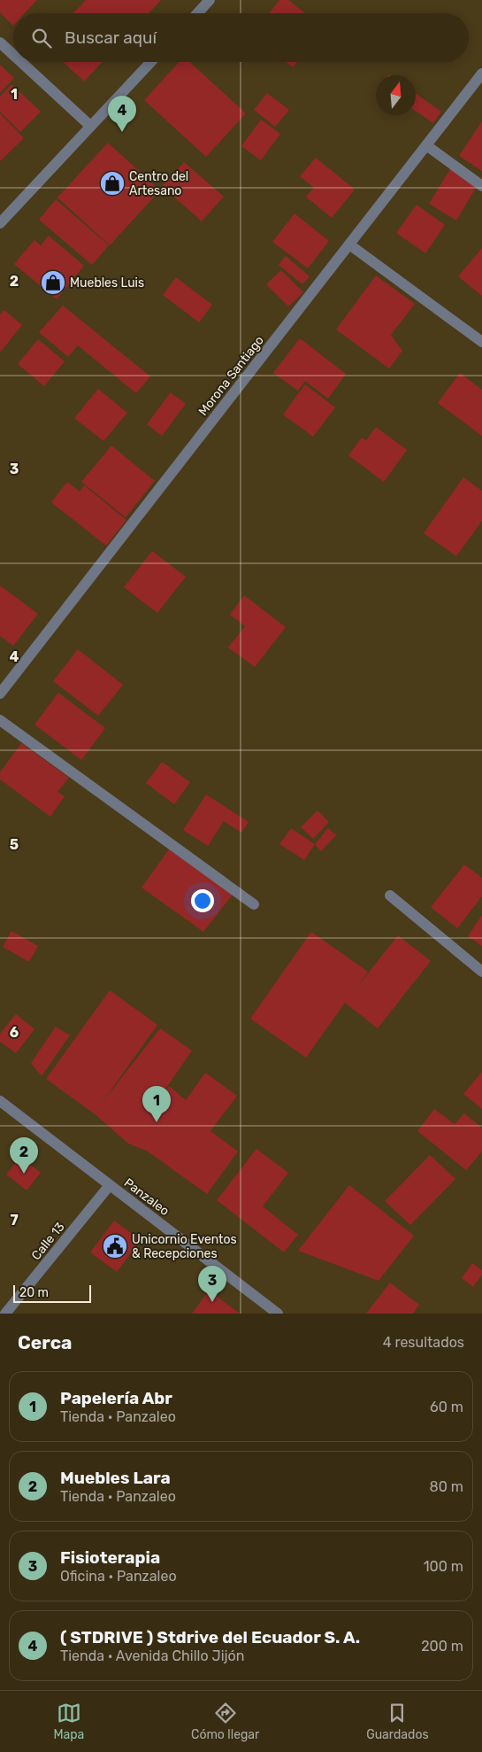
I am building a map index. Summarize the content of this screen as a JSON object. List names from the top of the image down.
{
  "streets": {
    "street": ["Morona Santiago", "Panzaleo", "Calle 13"]
  },
  "crossings": [
    ["Panzaleo", "Calle 13"]
  ],
  "places": {
    "shop": ["Centro del Artesano", "Muebles Luis"],
    "public building": ["Unicornio Eventos & Recepciones"]
  },
  "scale_bar": "20 m",
  "north": "top",
  "page": {
    "search": "Buscar aquí",
    "pins": [
      "4",
      "1",
      "2",
      "3"
    ],
    "scale": "20 m",
    "heading": ["Cerca", "4 resultados"],
    "list": [
      {
        "mark": "1",
        "name": "Papelería Abr",
        "note": "Tienda · Panzaleo",
        "value": "60 m"
      },
      {
        "mark": "2",
        "name": "Muebles Lara",
        "note": "Tienda · Panzaleo",
        "value": "80 m"
      },
      {
        "mark": "3",
        "name": "Fisioterapia",
        "note": "Oficina · Panzaleo",
        "value": "100 m"
      },
      {
        "mark": "4",
        "name": "( STDRIVE ) Stdrive del Ecuador S. A.",
        "note": "Tienda · Avenida Chillo Jijón",
        "value": "200 m"
      }
    ],
    "nav": ["Mapa", "Cómo llegar", "Guardados"]
  },
  "grid": {
    "rows": [
      "1",
      "2",
      "3",
      "4",
      "5",
      "6",
      "7"
    ]
  }
}
